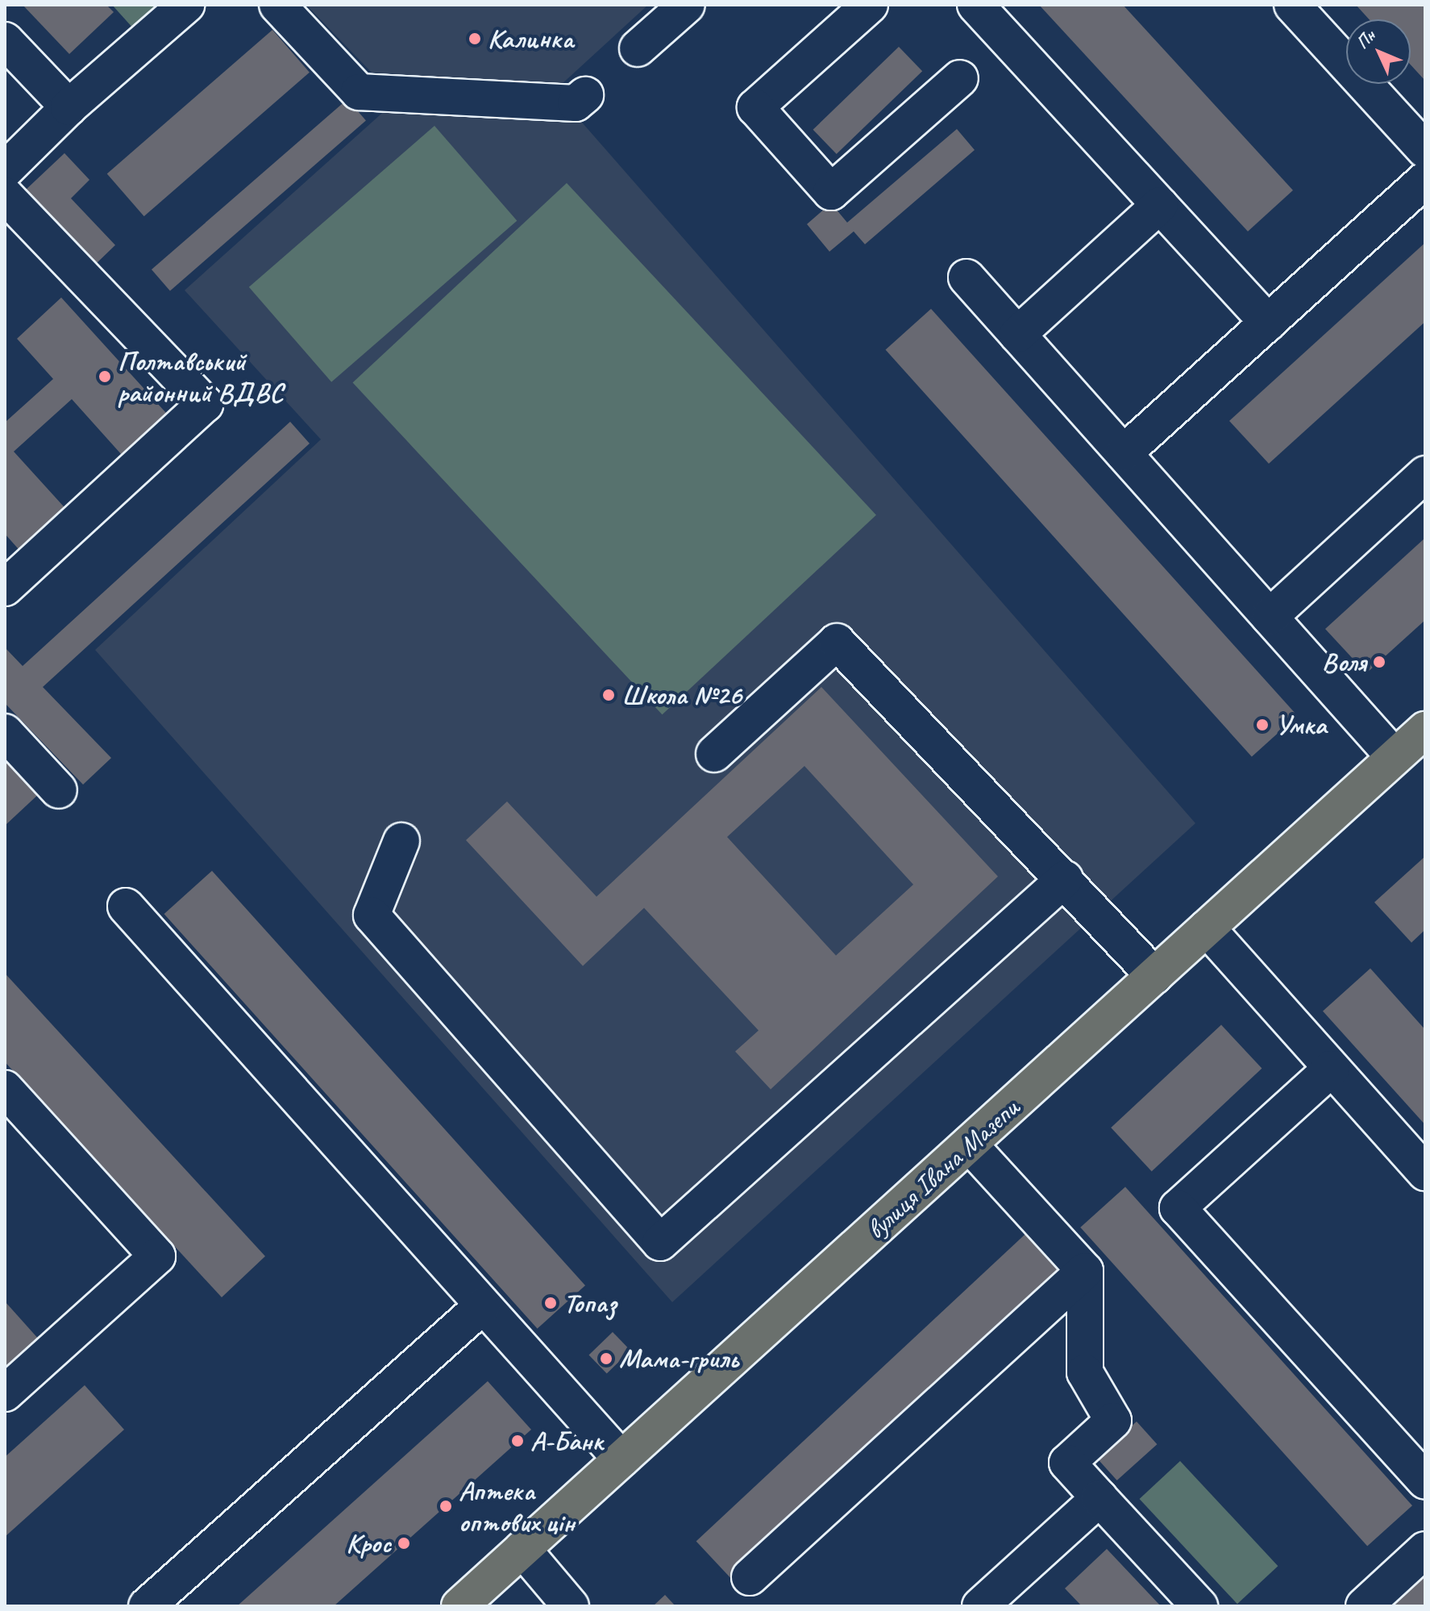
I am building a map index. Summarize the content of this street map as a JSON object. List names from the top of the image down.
{
  "streets": {
    "main road": ["вулиця Івана Мазепи"]
  },
  "places": [
    "Калинка",
    "Полтавський районний ВДВС",
    "Воля",
    "Школа №26",
    "Умка",
    "Топаз",
    "Мама-гриль",
    "А-Банк",
    "Аптека оптових цін",
    "Крос"
  ],
  "north": "top left"
}
